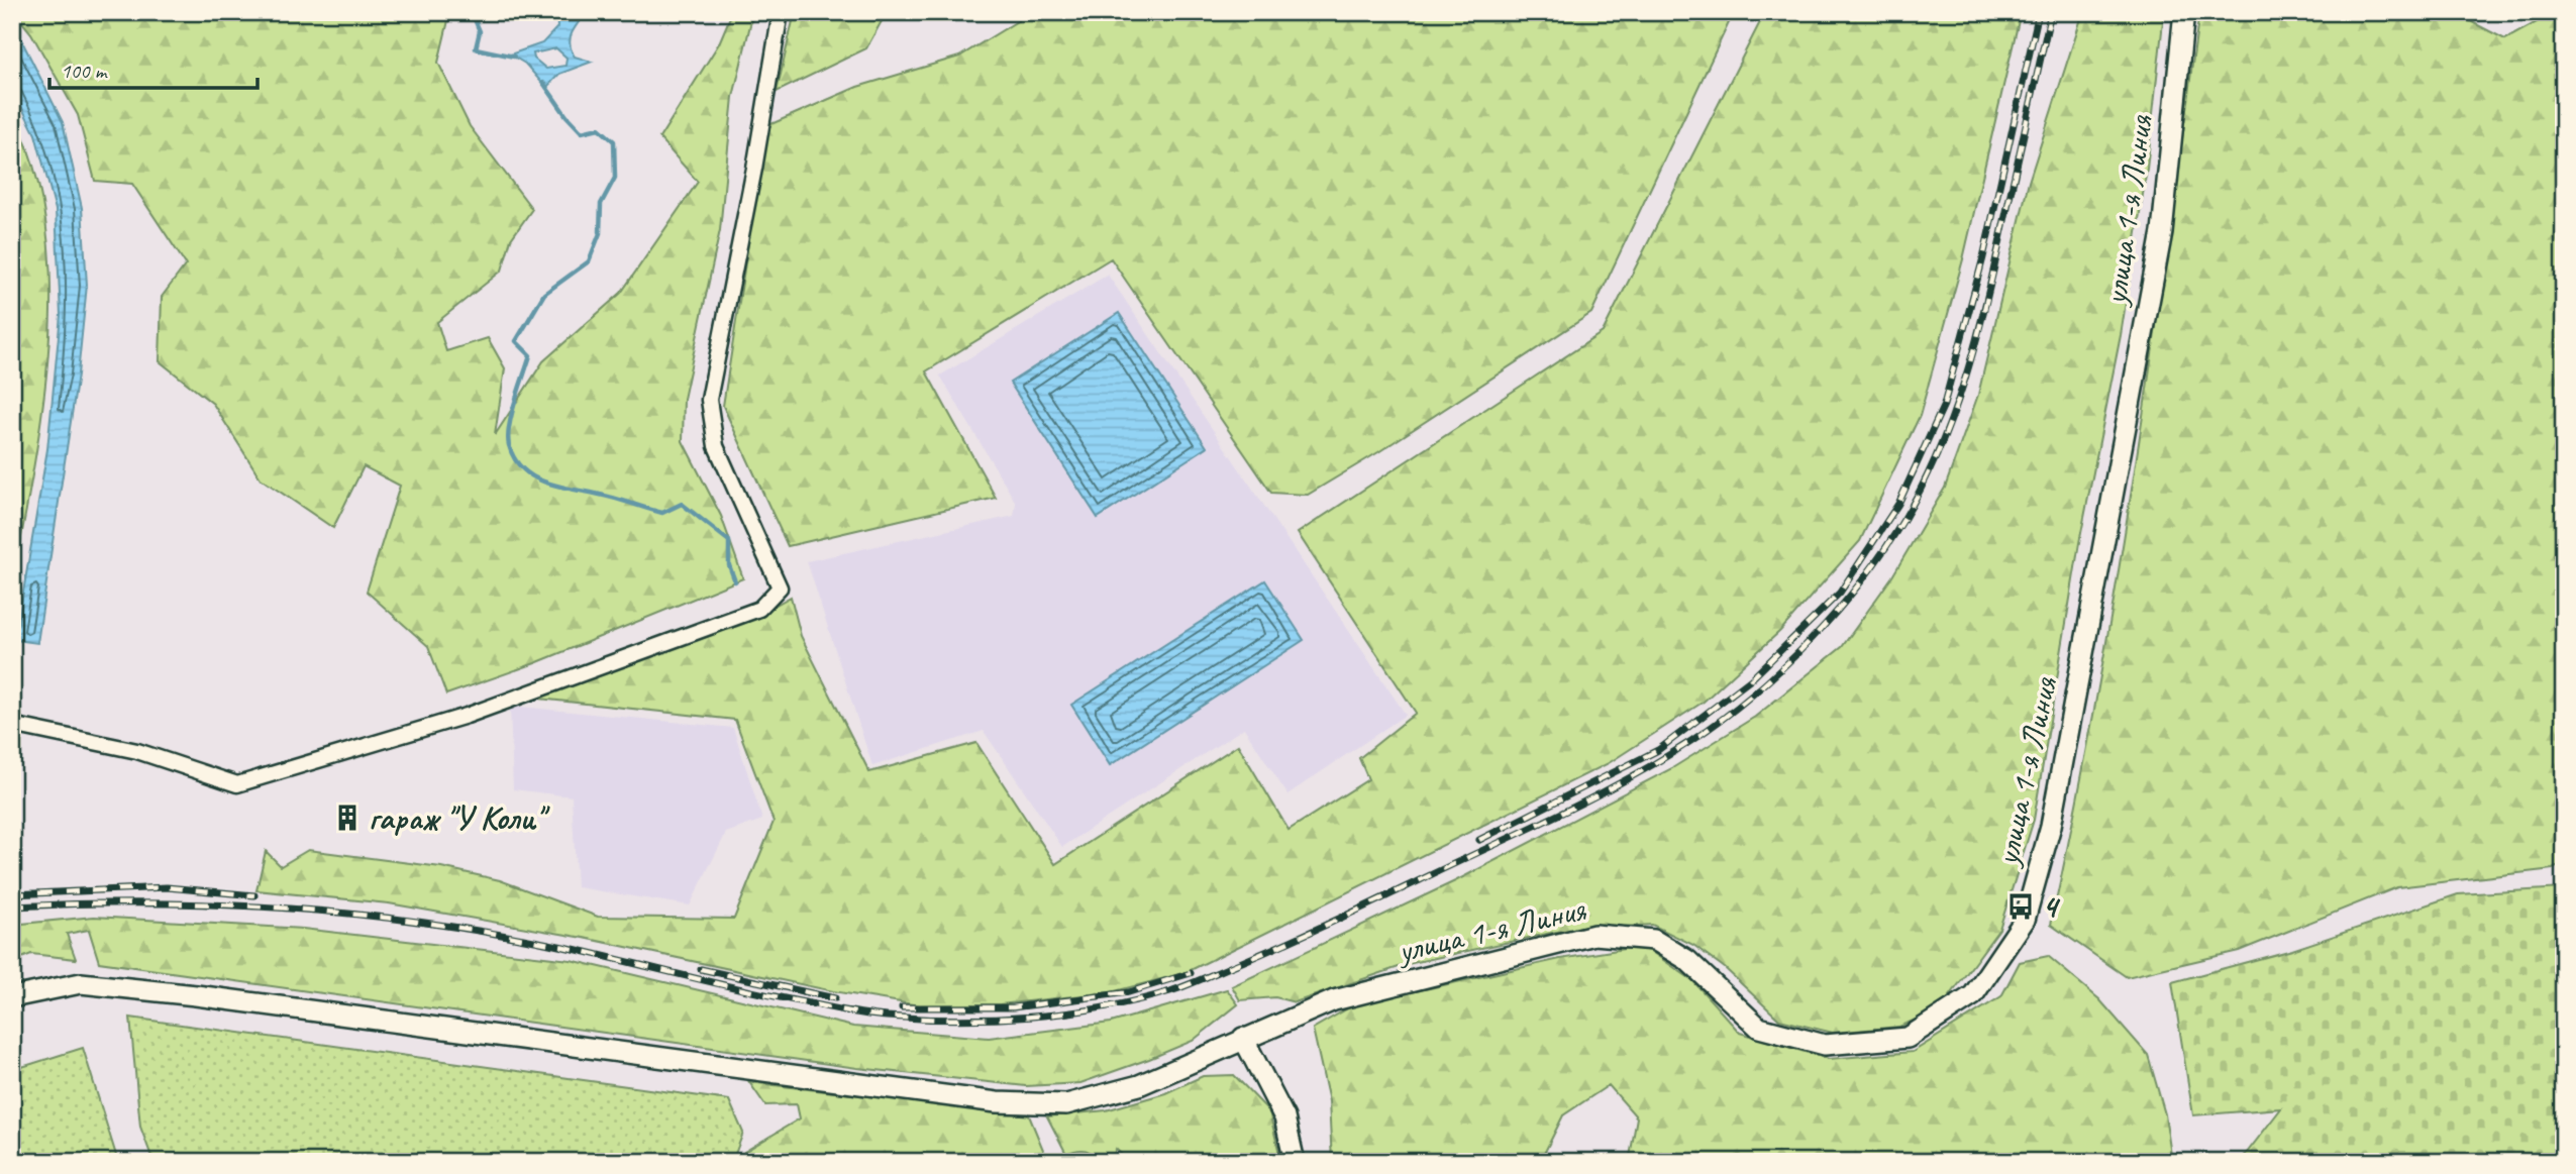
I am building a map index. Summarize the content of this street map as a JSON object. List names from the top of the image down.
{
  "streets": {
    "street": ["улица 1-я Линия"]
  },
  "places": {
    "building": ["гараж \"У Коли\""],
    "bus stop": ["4"]
  },
  "scale_bar": "100 m"
}
